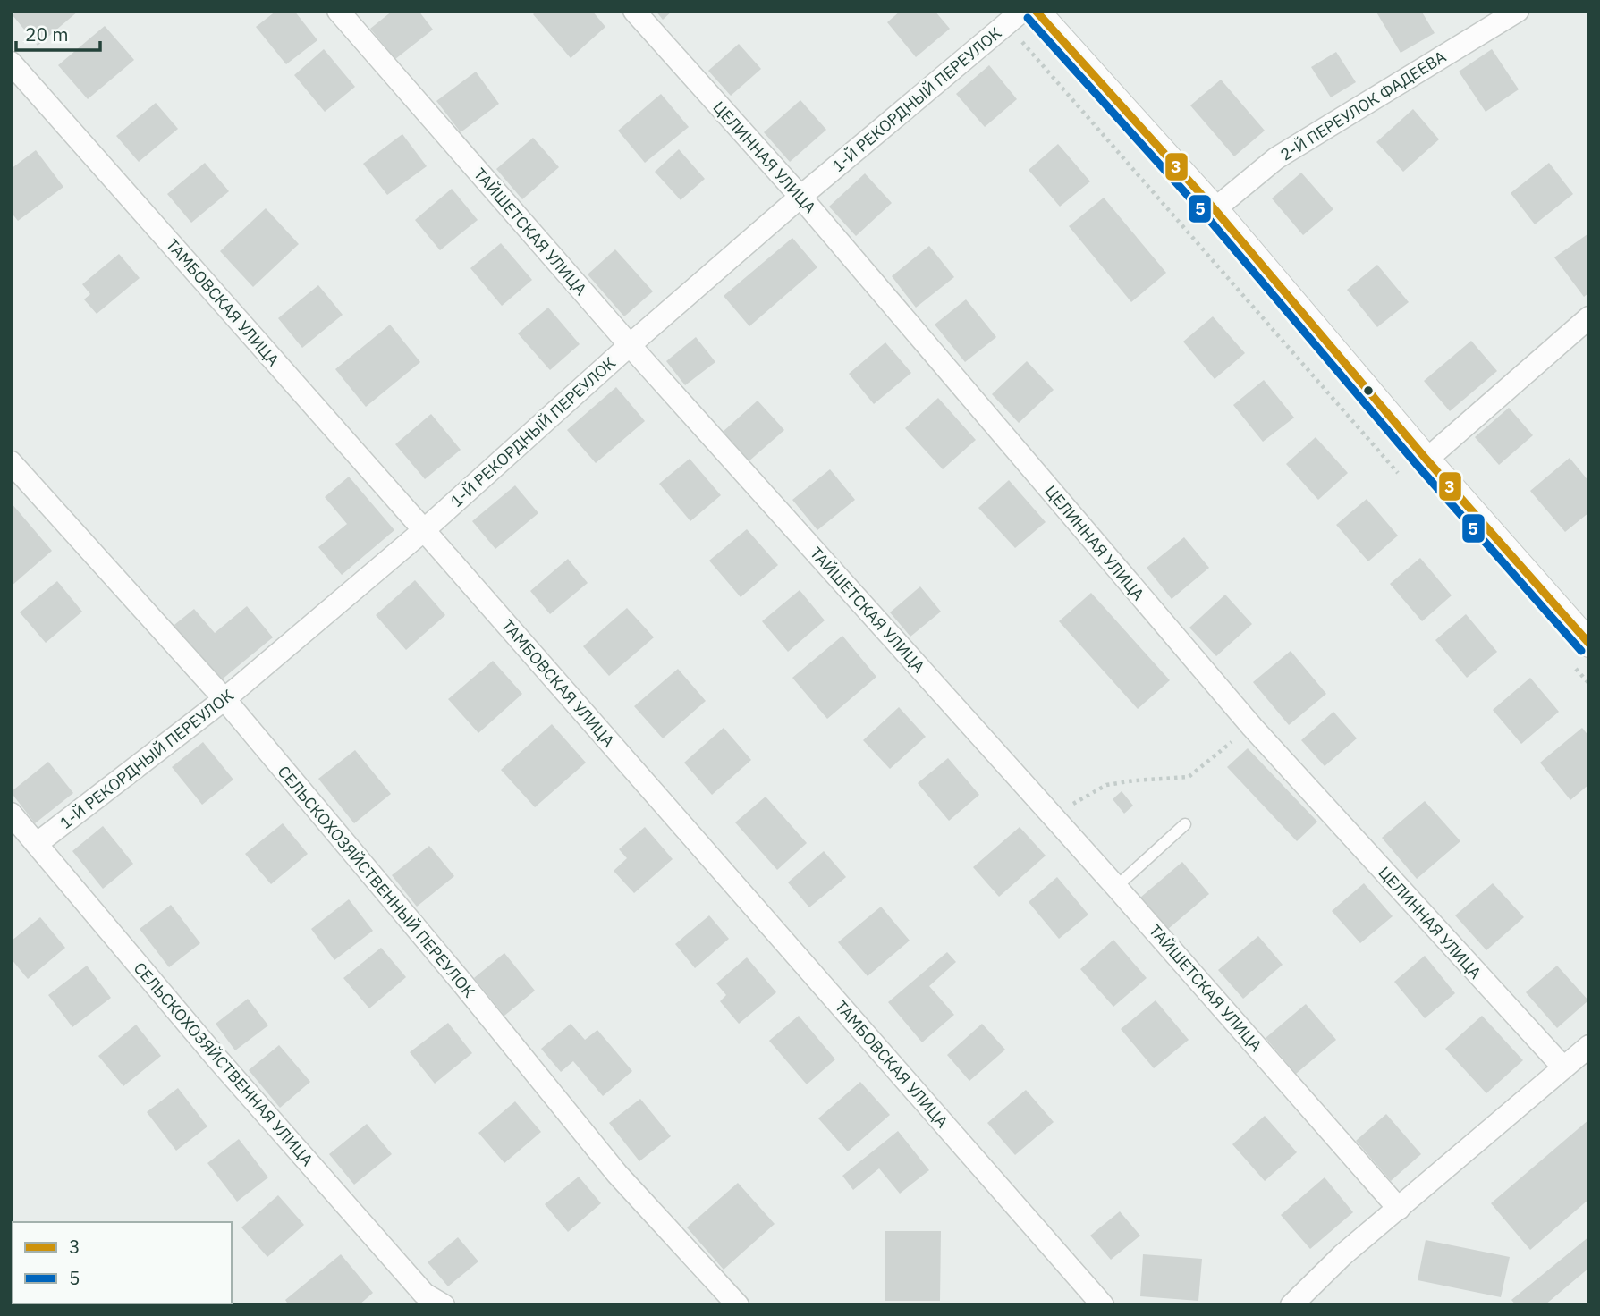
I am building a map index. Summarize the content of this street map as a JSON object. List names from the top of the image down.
{
  "streets": {
    "street": [
      "1-Й РЕКОРДНЫЙ ПЕРЕУЛОК",
      "2-Й ПЕРЕУЛОК ФАДЕЕВА",
      "ЦЕЛИННАЯ УЛИЦА",
      "ТАЙШЕТСКАЯ УЛИЦА",
      "ТАМБОВСКАЯ УЛИЦА",
      "СЕЛЬСКОХОЗЯЙСТВЕННЫЙ ПЕРЕУЛОК",
      "СЕЛЬСКОХОЗЯЙСТВЕННАЯ УЛИЦА"
    ]
  },
  "crossings": [
    ["1-Й РЕКОРДНЫЙ ПЕРЕУЛОК", "ЦЕЛИННАЯ УЛИЦА"],
    ["1-Й РЕКОРДНЫЙ ПЕРЕУЛОК", "ТАЙШЕТСКАЯ УЛИЦА"],
    ["1-Й РЕКОРДНЫЙ ПЕРЕУЛОК", "ТАМБОВСКАЯ УЛИЦА"],
    ["1-Й РЕКОРДНЫЙ ПЕРЕУЛОК", "СЕЛЬСКОХОЗЯЙСТВЕННЫЙ ПЕРЕУЛОК"],
    ["1-Й РЕКОРДНЫЙ ПЕРЕУЛОК", "СЕЛЬСКОХОЗЯЙСТВЕННАЯ УЛИЦА"]
  ],
  "lines": ["transit line 3", "transit line 5"],
  "legend": ["3", "5"],
  "scale_bar": "20 m"
}
